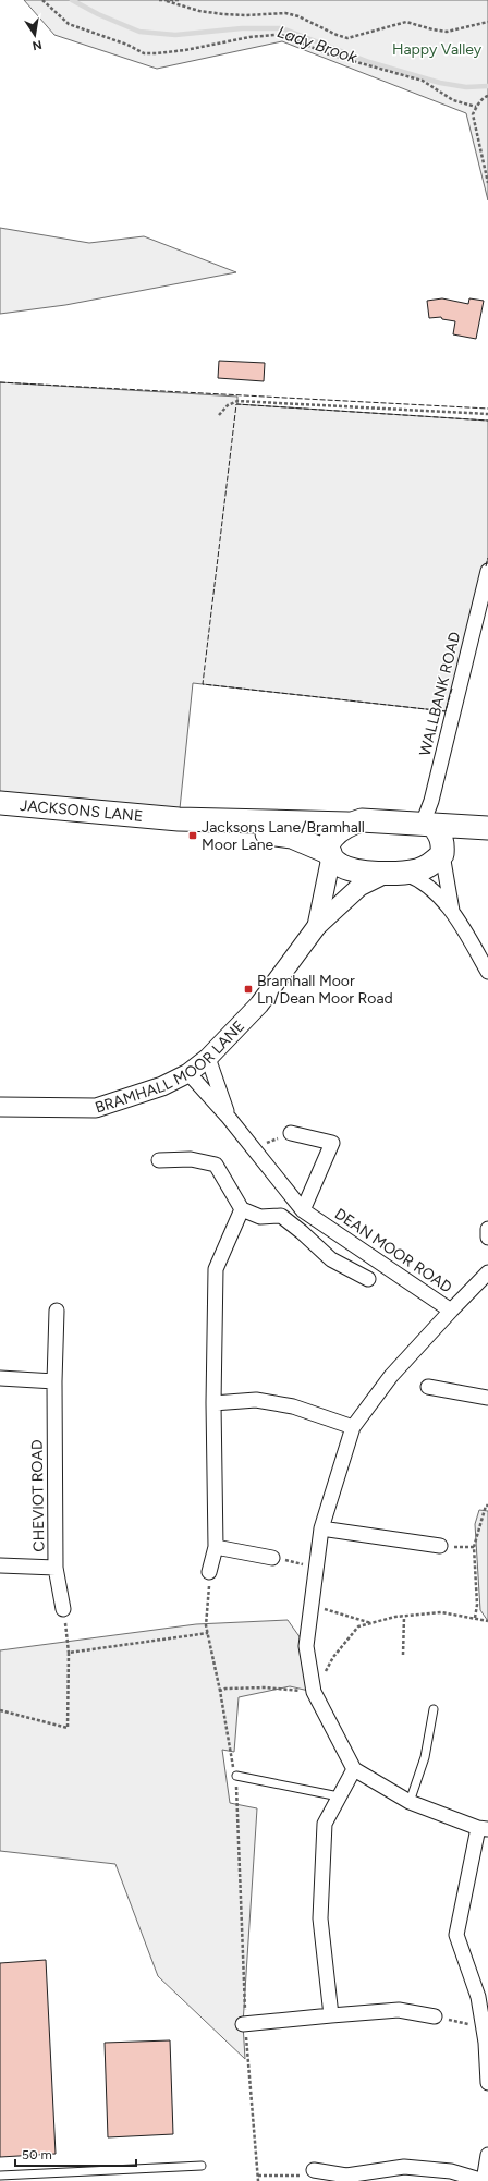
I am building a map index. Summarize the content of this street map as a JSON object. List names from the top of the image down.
{
  "streets": {
    "main road": ["JACKSONS LANE"],
    "street": [
      "WALLBANK ROAD",
      "BRAMHALL MOOR LANE",
      "DEAN MOOR ROAD",
      "CHEVIOT ROAD"
    ]
  },
  "crossings": [
    ["WALLBANK ROAD", "JACKSONS LANE"],
    ["JACKSONS LANE", "BRAMHALL MOOR LANE"],
    ["BRAMHALL MOOR LANE", "DEAN MOOR ROAD"]
  ],
  "water": ["Lady Brook"],
  "parks": ["Happy Valley"],
  "places": {
    "transit": ["Jacksons Lane/Bramhall Moor Lane", "Bramhall Moor Ln/Dean Moor Road"]
  },
  "scale_bar": "50 m",
  "north": "bottom"
}
